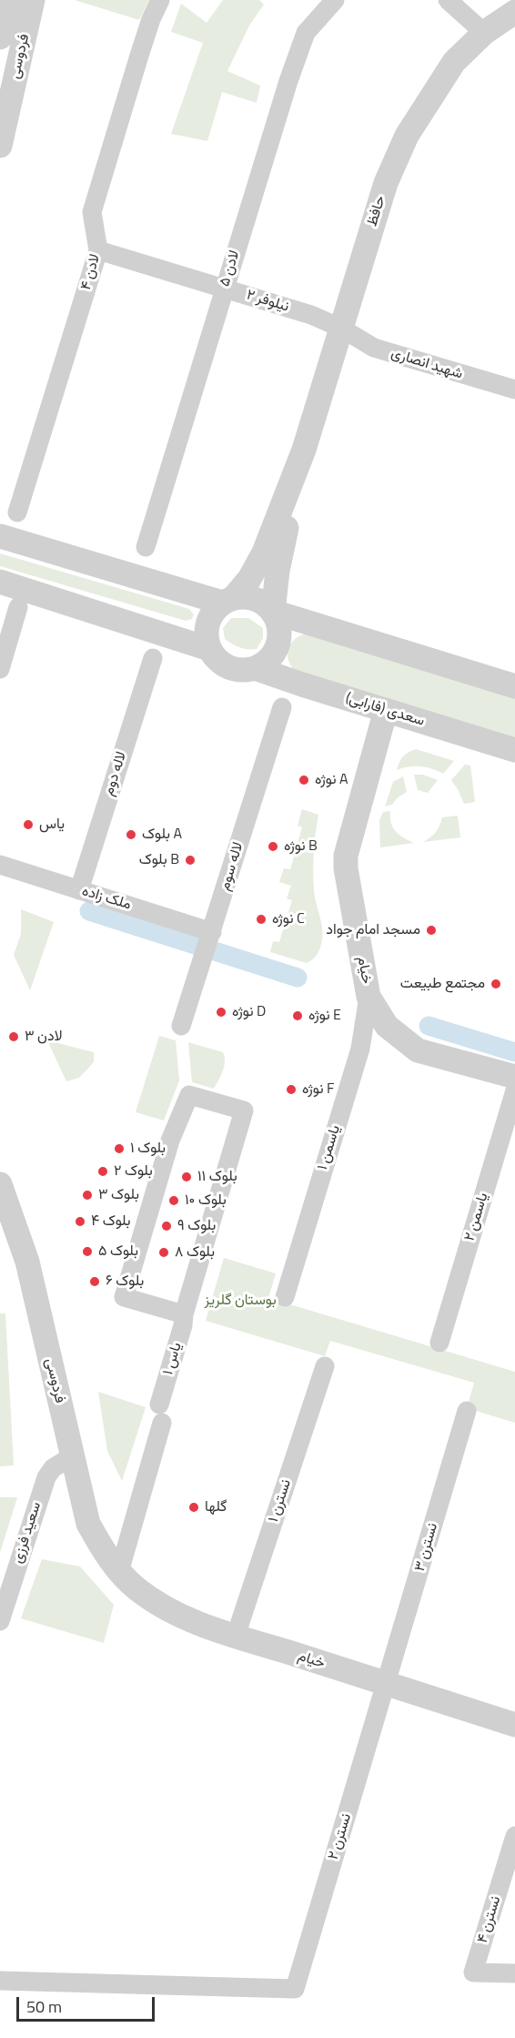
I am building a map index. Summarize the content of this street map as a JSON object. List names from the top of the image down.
{
  "streets": {
    "street": [
      "فردوسی",
      "حافظ",
      "لادن ۵",
      "لادن ۴",
      "نیلوفر ۲",
      "شهید انصاری",
      "سعدی (فارابی)",
      "لاله دوم",
      "لاله سوم",
      "ملک زاده",
      "خیام",
      "یاسمن ۱",
      "یاسمن ۲",
      "یاس ۱",
      "نسترن ۱",
      "سعید فرزی",
      "نسترن ۳",
      "نسترن ۲",
      "نسترن ۴"
    ]
  },
  "crossings": [
    ["فردوسی", "خیام"],
    ["فردوسی", "یاس ۱"],
    ["فردوسی", "سعید فرزی"],
    ["حافظ", "نیلوفر ۲"],
    ["حافظ", "شهید انصاری"],
    ["لادن ۵", "نیلوفر ۲"],
    ["لادن ۴", "نیلوفر ۲"],
    ["نیلوفر ۲", "شهید انصاری"],
    ["سعدی (فارابی)", "خیام"],
    ["لاله دوم", "ملک زاده"],
    ["لاله سوم", "ملک زاده"],
    ["خیام", "یاسمن ۱"],
    ["خیام", "یاس ۱"],
    ["خیام", "نسترن ۱"],
    ["خیام", "نسترن ۳"],
    ["خیام", "نسترن ۲"],
    ["نسترن ۳", "نسترن ۲"]
  ],
  "parks": ["بوستان گلریز"],
  "places": [
    "نوژه A",
    "یاس",
    "بلوک A",
    "نوژه B",
    "بلوک B",
    "نوژه C",
    "مسجد امام جواد",
    "مجتمع طبیعت",
    "نوژه D",
    "نوژه E",
    "لادن ۳",
    "نوژه F",
    "بلوک ۱",
    "بلوک ۲",
    "بلوک ۱۱",
    "بلوک ۳",
    "بلوک ۱۰",
    "بلوک ۴",
    "بلوک ۹",
    "بلوک ۵",
    "بلوک ۸",
    "بلوک ۶",
    "گلها"
  ],
  "scale_bar": "50 m"
}
